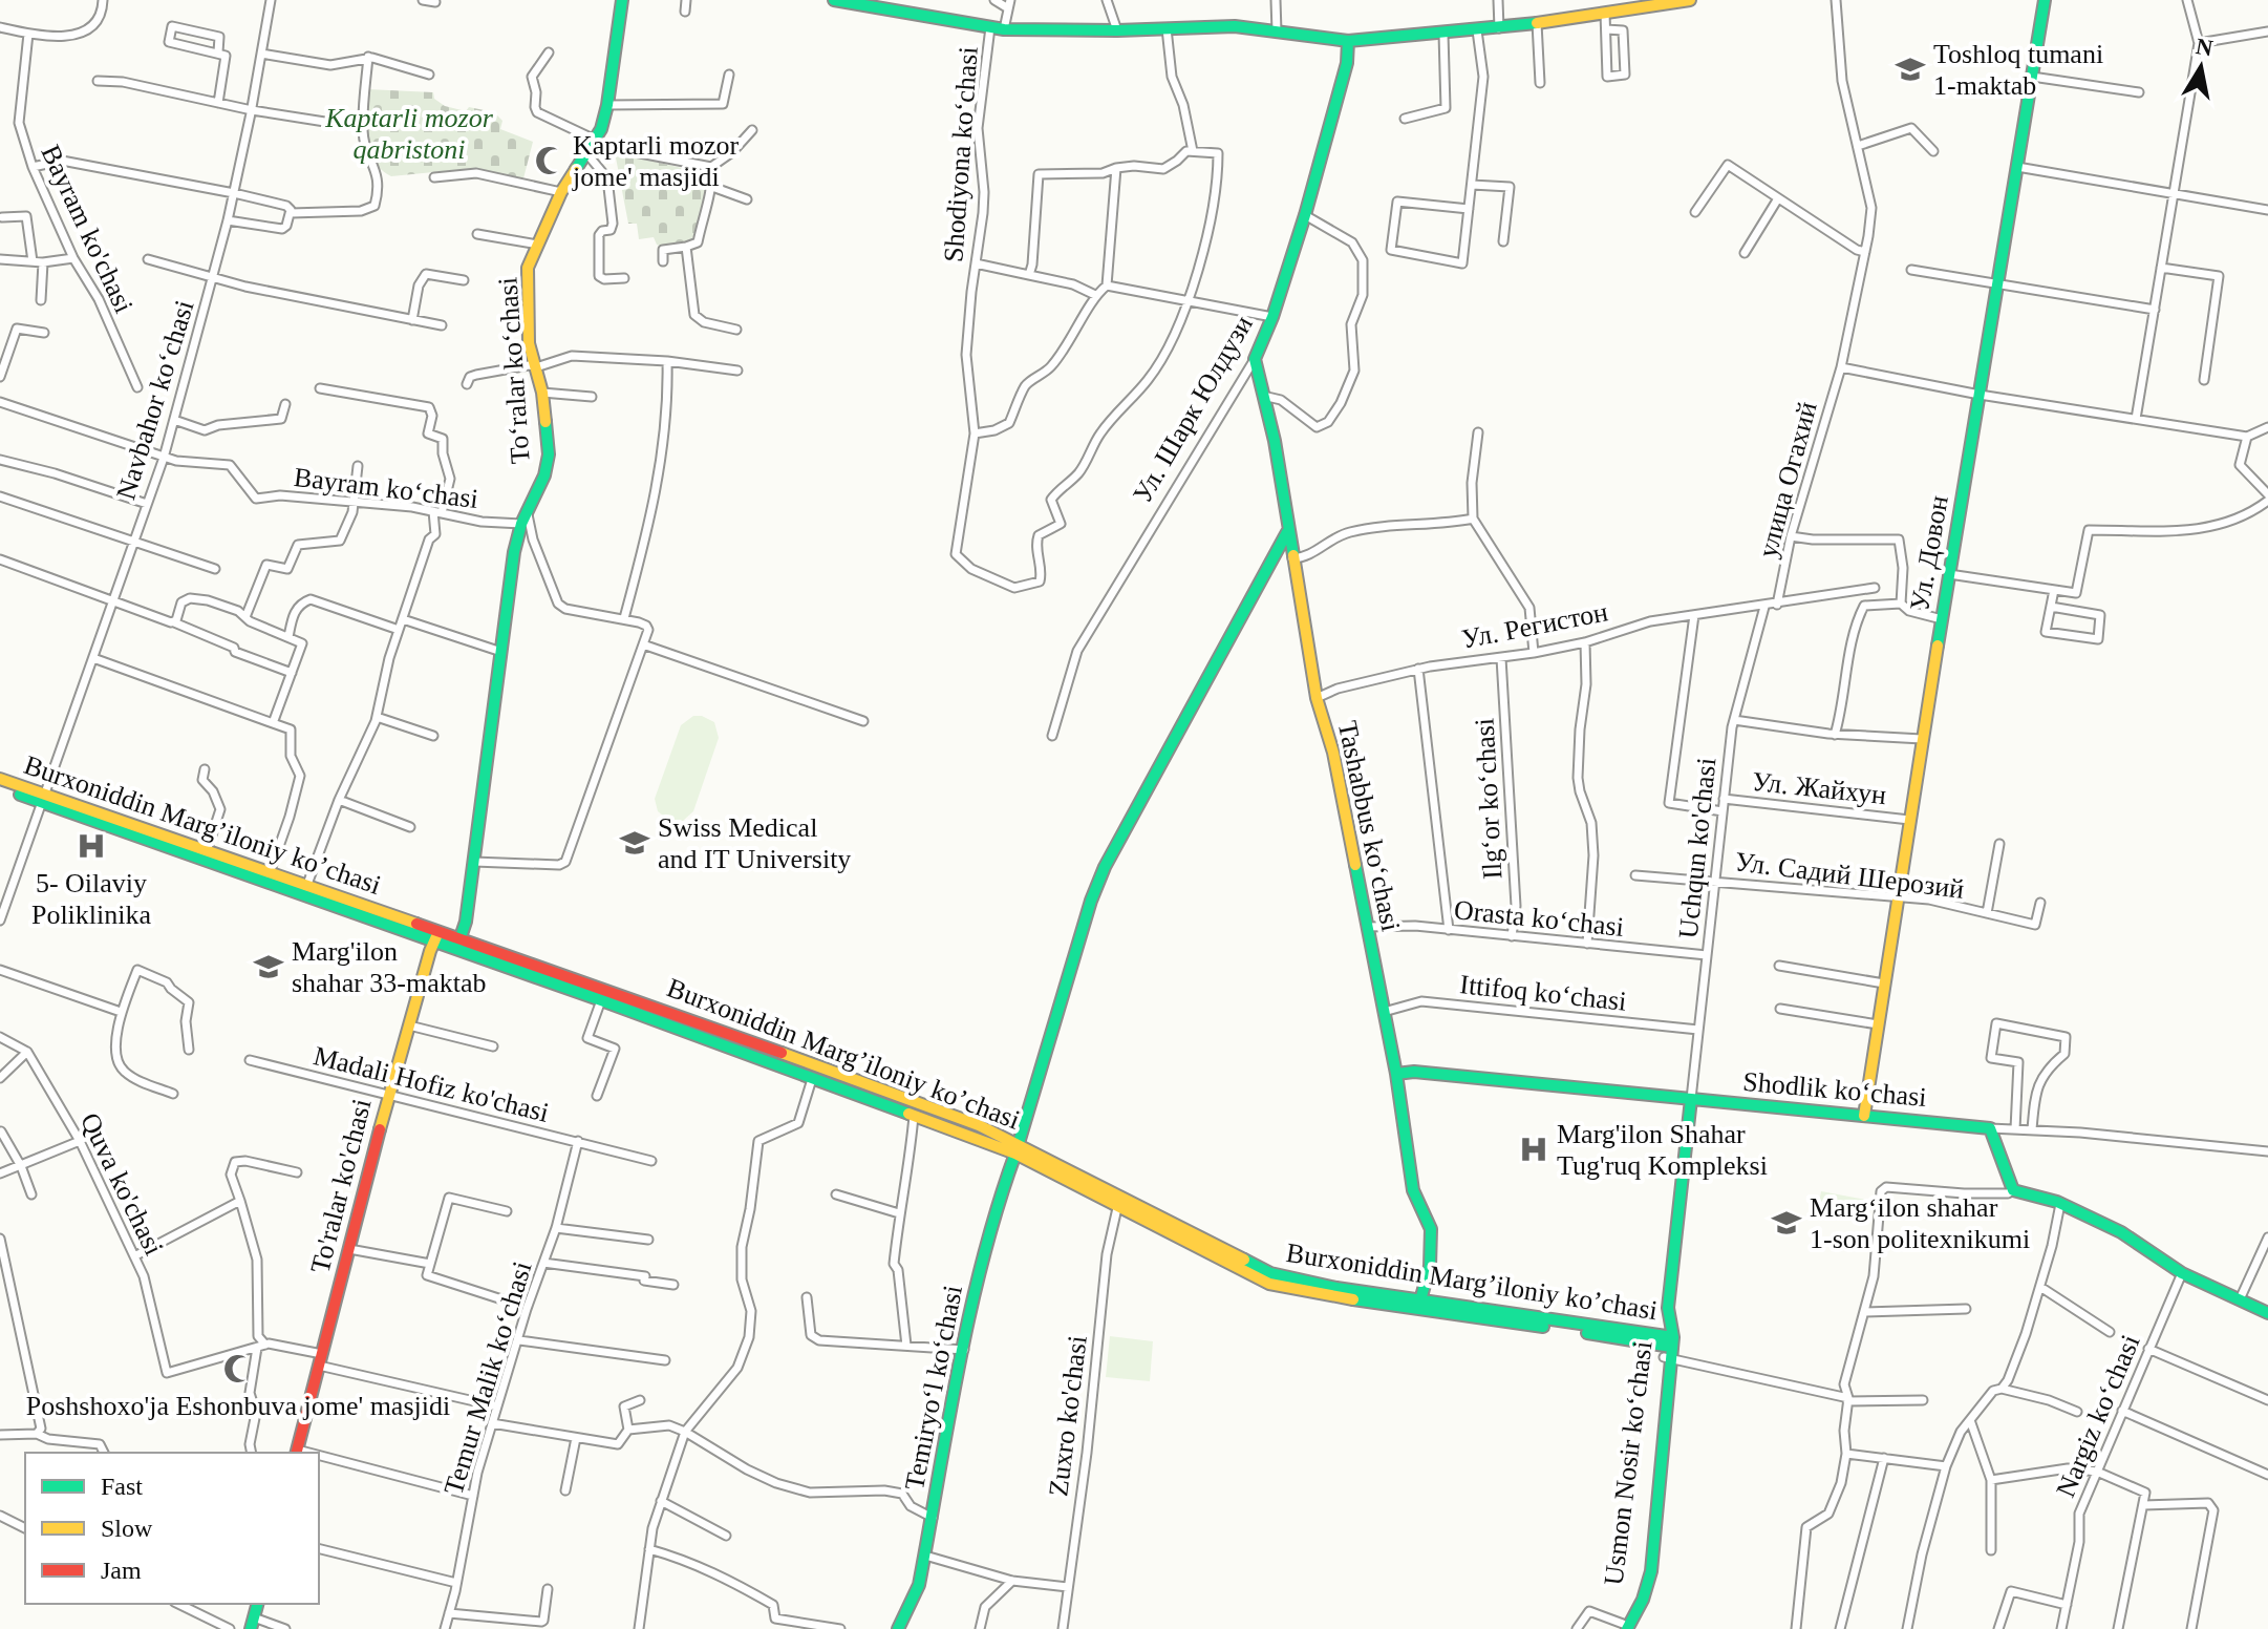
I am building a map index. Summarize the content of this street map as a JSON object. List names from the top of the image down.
{
  "streets": {
    "main road": [
      "Toʻralar koʻchasi",
      "Ул. Шарк Юлдузи",
      "Ул. Довон",
      "Burxoniddin Marg’iloniy ko’chasi",
      "Tashabbus koʻchasi",
      "Shodlik koʻchasi",
      "To'ralar ko'chasi",
      "Temiryoʻl koʻchasi",
      "Usmon Nosir ko‘chasi"
    ],
    "street": [
      "Shodiyona koʻchasi",
      "Bayram ko'chasi",
      "Navbahor koʻchasi",
      "улица Огахий",
      "Bayram koʻchasi",
      "Ул. Регистон",
      "Ул. Жайхун",
      "Ilgʻor koʻchasi",
      "Uchqun ko'chasi",
      "Ул. Садий Шерозий",
      "Orasta koʻchasi",
      "Ittifoq koʻchasi",
      "Madali Hofiz ko'chasi",
      "Quva ko'chasi",
      "Temur Malik koʻchasi",
      "Zuxro ko'chasi",
      "Nargiz koʻchasi"
    ]
  },
  "crossings": [
    ["Toʻralar koʻchasi", "Bayram koʻchasi"],
    ["Toʻralar koʻchasi", "Burxoniddin Marg’iloniy ko’chasi"],
    ["Navbahor koʻchasi", "Bayram koʻchasi"],
    ["Navbahor koʻchasi", "Burxoniddin Marg’iloniy ko’chasi"],
    ["Ул. Шарк Юлдузи", "Tashabbus koʻchasi"],
    ["улица Огахий", "Ул. Регистон"],
    ["Ул. Довон", "Ул. Жайхун"],
    ["Ул. Довон", "Ул. Садий Шерозий"],
    ["Ул. Довон", "Shodlik koʻchasi"],
    ["Ул. Регистон", "Ilgʻor koʻchasi"],
    ["Ул. Регистон", "Tashabbus koʻchasi"],
    ["Ул. Регистон", "Uchqun ko'chasi"],
    ["Ул. Жайхун", "Uchqun ko'chasi"],
    ["Ilgʻor koʻchasi", "Orasta koʻchasi"],
    ["Burxoniddin Marg’iloniy ko’chasi", "Tashabbus koʻchasi"],
    ["Burxoniddin Marg’iloniy ko’chasi", "To'ralar ko'chasi"],
    ["Burxoniddin Marg’iloniy ko’chasi", "Temiryoʻl koʻchasi"],
    ["Burxoniddin Marg’iloniy ko’chasi", "Zuxro ko'chasi"],
    ["Burxoniddin Marg’iloniy ko’chasi", "Usmon Nosir ko‘chasi"],
    ["Tashabbus koʻchasi", "Orasta koʻchasi"],
    ["Tashabbus koʻchasi", "Ittifoq koʻchasi"],
    ["Tashabbus koʻchasi", "Shodlik koʻchasi"],
    ["Tashabbus koʻchasi", "Temiryoʻl koʻchasi"],
    ["Uchqun ko'chasi", "Ул. Садий Шерозий"],
    ["Uchqun ko'chasi", "Orasta koʻchasi"],
    ["Uchqun ko'chasi", "Ittifoq koʻchasi"],
    ["Uchqun ko'chasi", "Shodlik koʻchasi"],
    ["Uchqun ko'chasi", "Usmon Nosir ko‘chasi"],
    ["Madali Hofiz ko'chasi", "To'ralar ko'chasi"],
    ["Madali Hofiz ko'chasi", "Temur Malik koʻchasi"],
    ["Shodlik koʻchasi", "Usmon Nosir ko‘chasi"]
  ],
  "parks": ["Kaptarli mozor qabristoni"],
  "places": {
    "school or university": [
      "Toshloq tumani 1-maktab",
      "Swiss Medical and IT University",
      "Marg'ilon shahar 33-maktab",
      "Margʻilon shahar 1-son politexnikumi"
    ],
    "mosque": ["Kaptarli mozor jome' masjidi", "Poshshoxo'ja Eshonbuva jome' masjidi"],
    "hospital": ["5- Oilaviy Poliklinika", "Marg'ilon Shahar Tug'ruq Kompleksi"]
  },
  "legend": ["Fast", "Slow", "Jam"],
  "north": "top"
}
